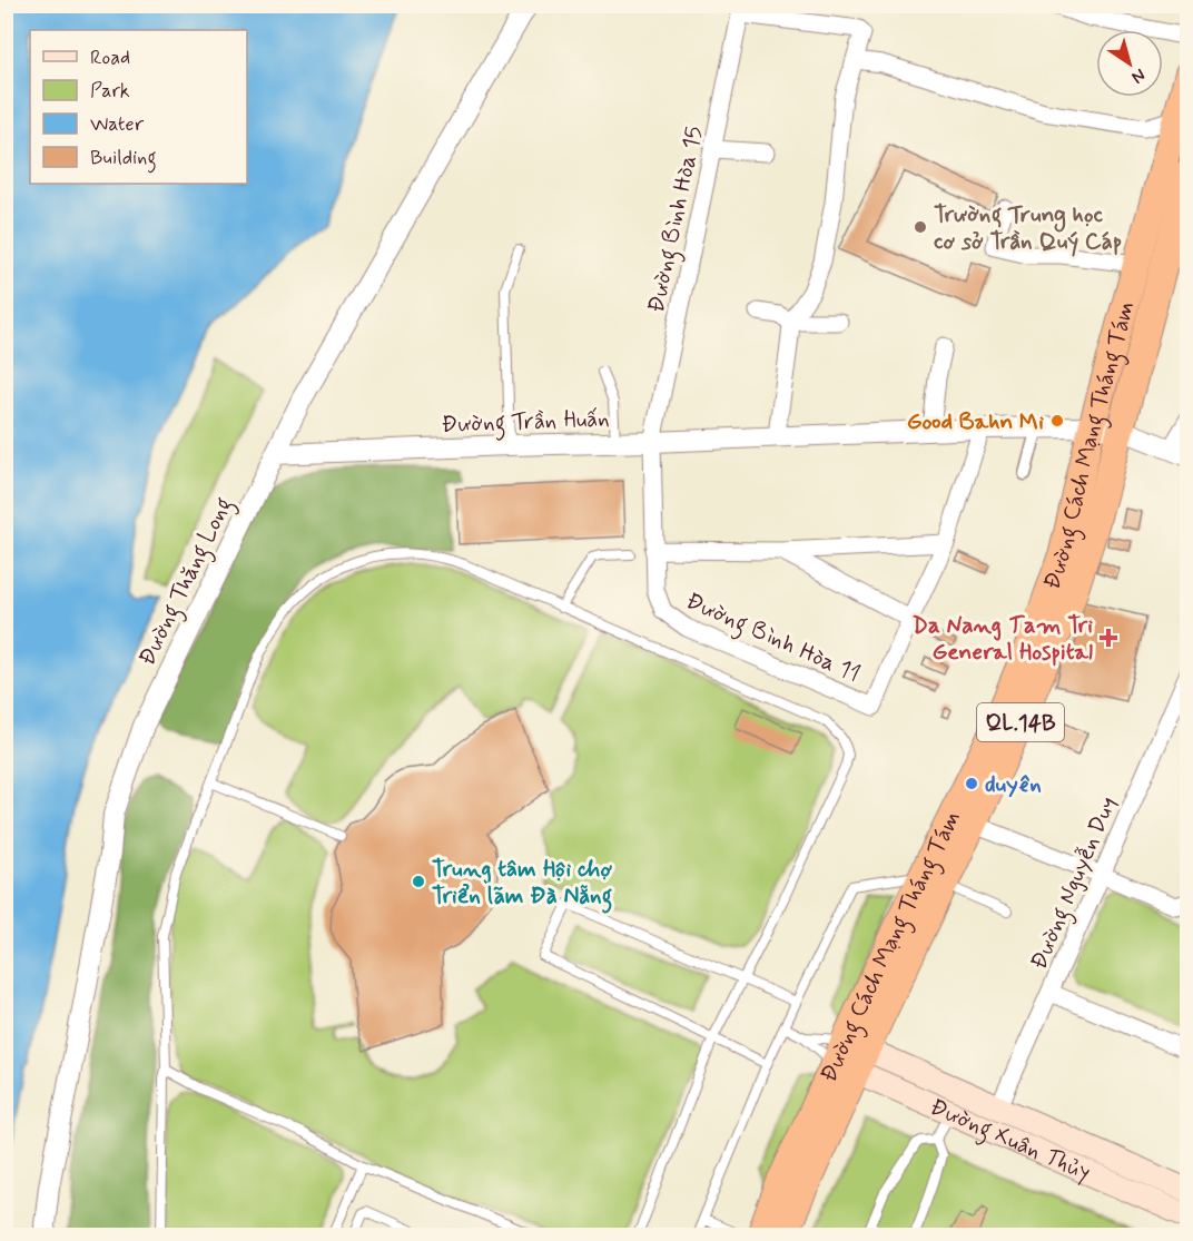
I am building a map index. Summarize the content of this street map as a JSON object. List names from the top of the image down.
{
  "streets": {
    "highway": ["Đường Cách Mạng Tháng Tám", "QL.14B"],
    "main road": ["Đường Xuân Thủy"],
    "street": [
      "Đường Bình Hòa 15",
      "Đường Trần Huấn",
      "Đường Thăng Long",
      "Đường Bình Hòa 11",
      "Đường Nguyễn Duy"
    ]
  },
  "crossings": [
    ["Đường Bình Hòa 15", "Đường Trần Huấn"],
    ["Đường Bình Hòa 15", "Đường Bình Hòa 11"],
    ["Đường Trần Huấn", "Đường Cách Mạng Tháng Tám"],
    ["Đường Trần Huấn", "Đường Thăng Long"],
    ["Đường Trần Huấn", "Đường Bình Hòa 11"],
    ["Đường Cách Mạng Tháng Tám", "Đường Xuân Thủy"],
    ["Đường Nguyễn Duy", "Đường Xuân Thủy"]
  ],
  "places": {
    "other": [
      "Trường Trung học cơ sở Trần Quý Cáp",
      "Good Bahn Mi",
      "duyên",
      "Trung tâm Hội chợ Triển lãm Đà Nẵng"
    ],
    "health": ["Da Nang Tam Tri General Hospital"]
  },
  "legend": [
    "Road",
    "Park",
    "Water",
    "Building"
  ],
  "north": "bottom right"
}
